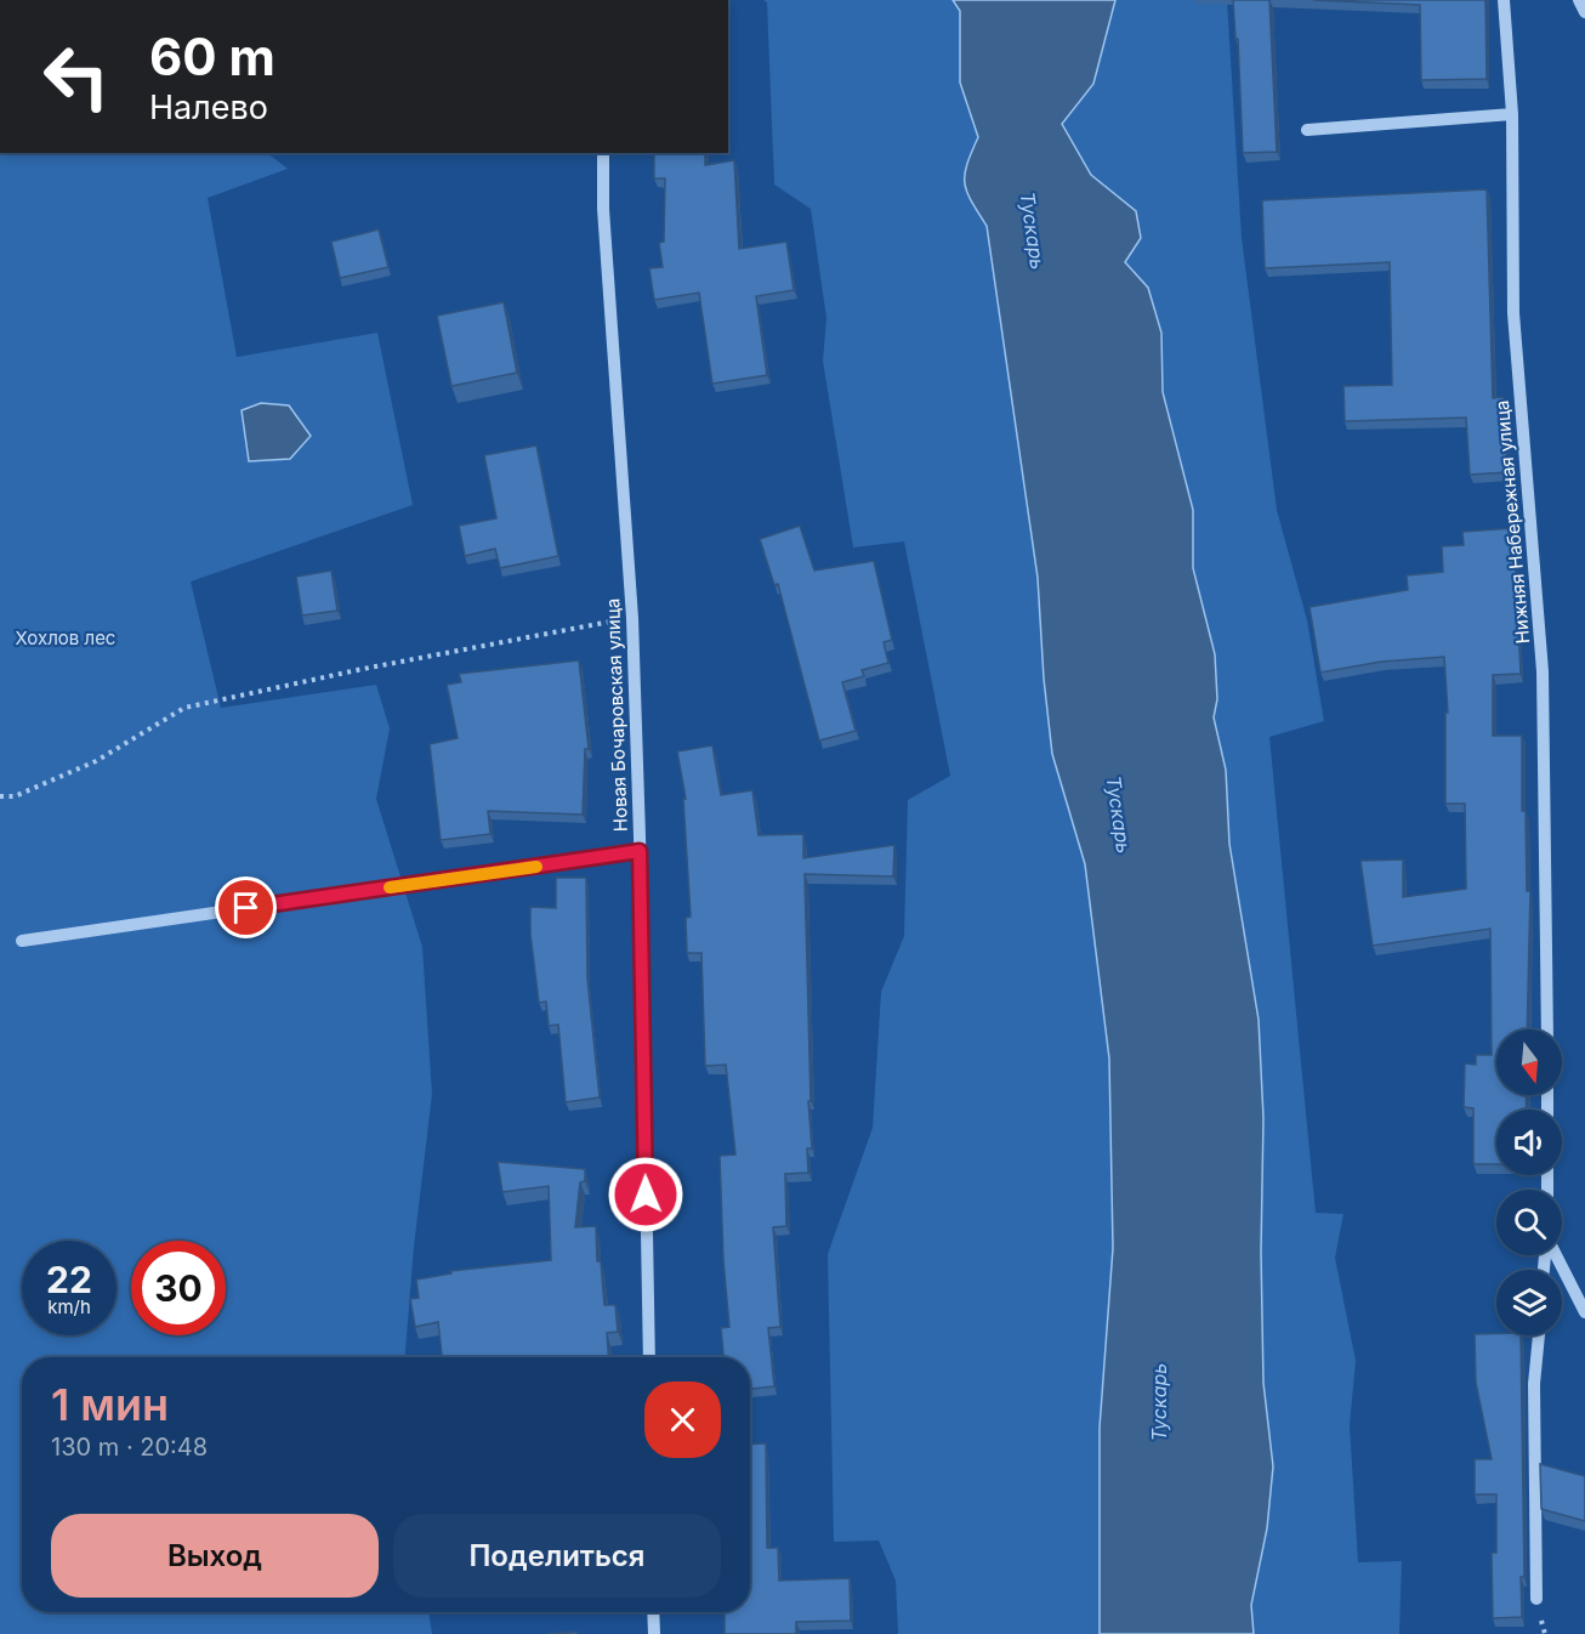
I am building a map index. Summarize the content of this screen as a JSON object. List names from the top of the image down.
{
  "streets": {
    "street": ["Нижняя Набережная улица", "Новая Бочаровская улица"]
  },
  "water": ["Тускарь"],
  "parks": ["Хохлов лес"],
  "north": "bottom",
  "page": {
    "turn": ["60 m", "Налево"],
    "speed": "22 km/h",
    "limit": "30",
    "heading": ["1 мин", "130 m · 20:48"],
    "buttons": ["Выход", "Поделиться"]
  }
}
